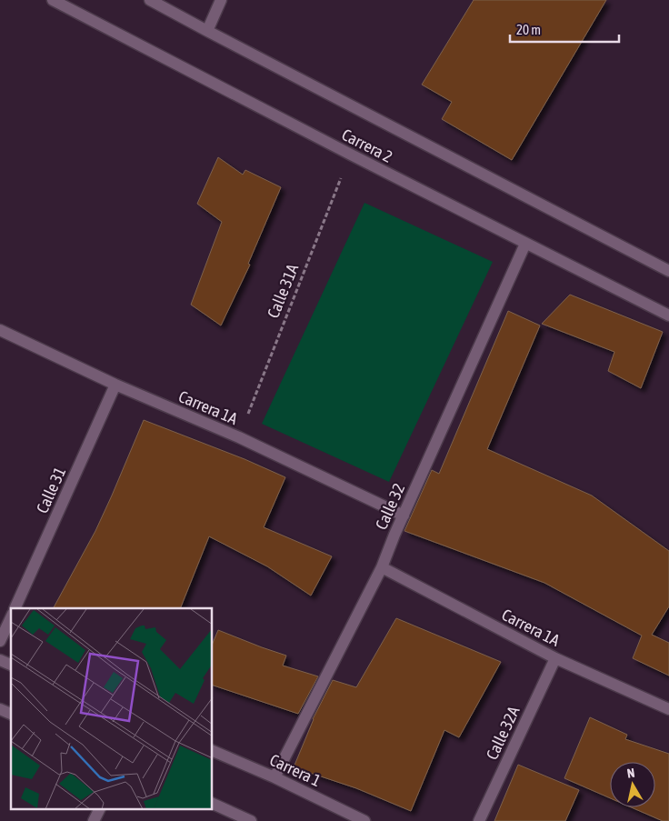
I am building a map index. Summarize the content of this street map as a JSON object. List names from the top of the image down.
{
  "streets": {
    "street": [
      "Carrera 2",
      "Carrera 1A",
      "Calle 31",
      "Calle 32",
      "Calle 32A",
      "Carrera 1"
    ],
    "path": ["Calle 31A"]
  },
  "crossings": [
    ["Carrera 2", "Calle 31A"],
    ["Carrera 2", "Calle 32"],
    ["Calle 31A", "Carrera 1A"],
    ["Carrera 1A", "Calle 31"],
    ["Carrera 1A", "Calle 32"],
    ["Carrera 1A", "Calle 32A"],
    ["Calle 32", "Carrera 1"]
  ],
  "scale_bar": "20 m",
  "north": "top"
}
